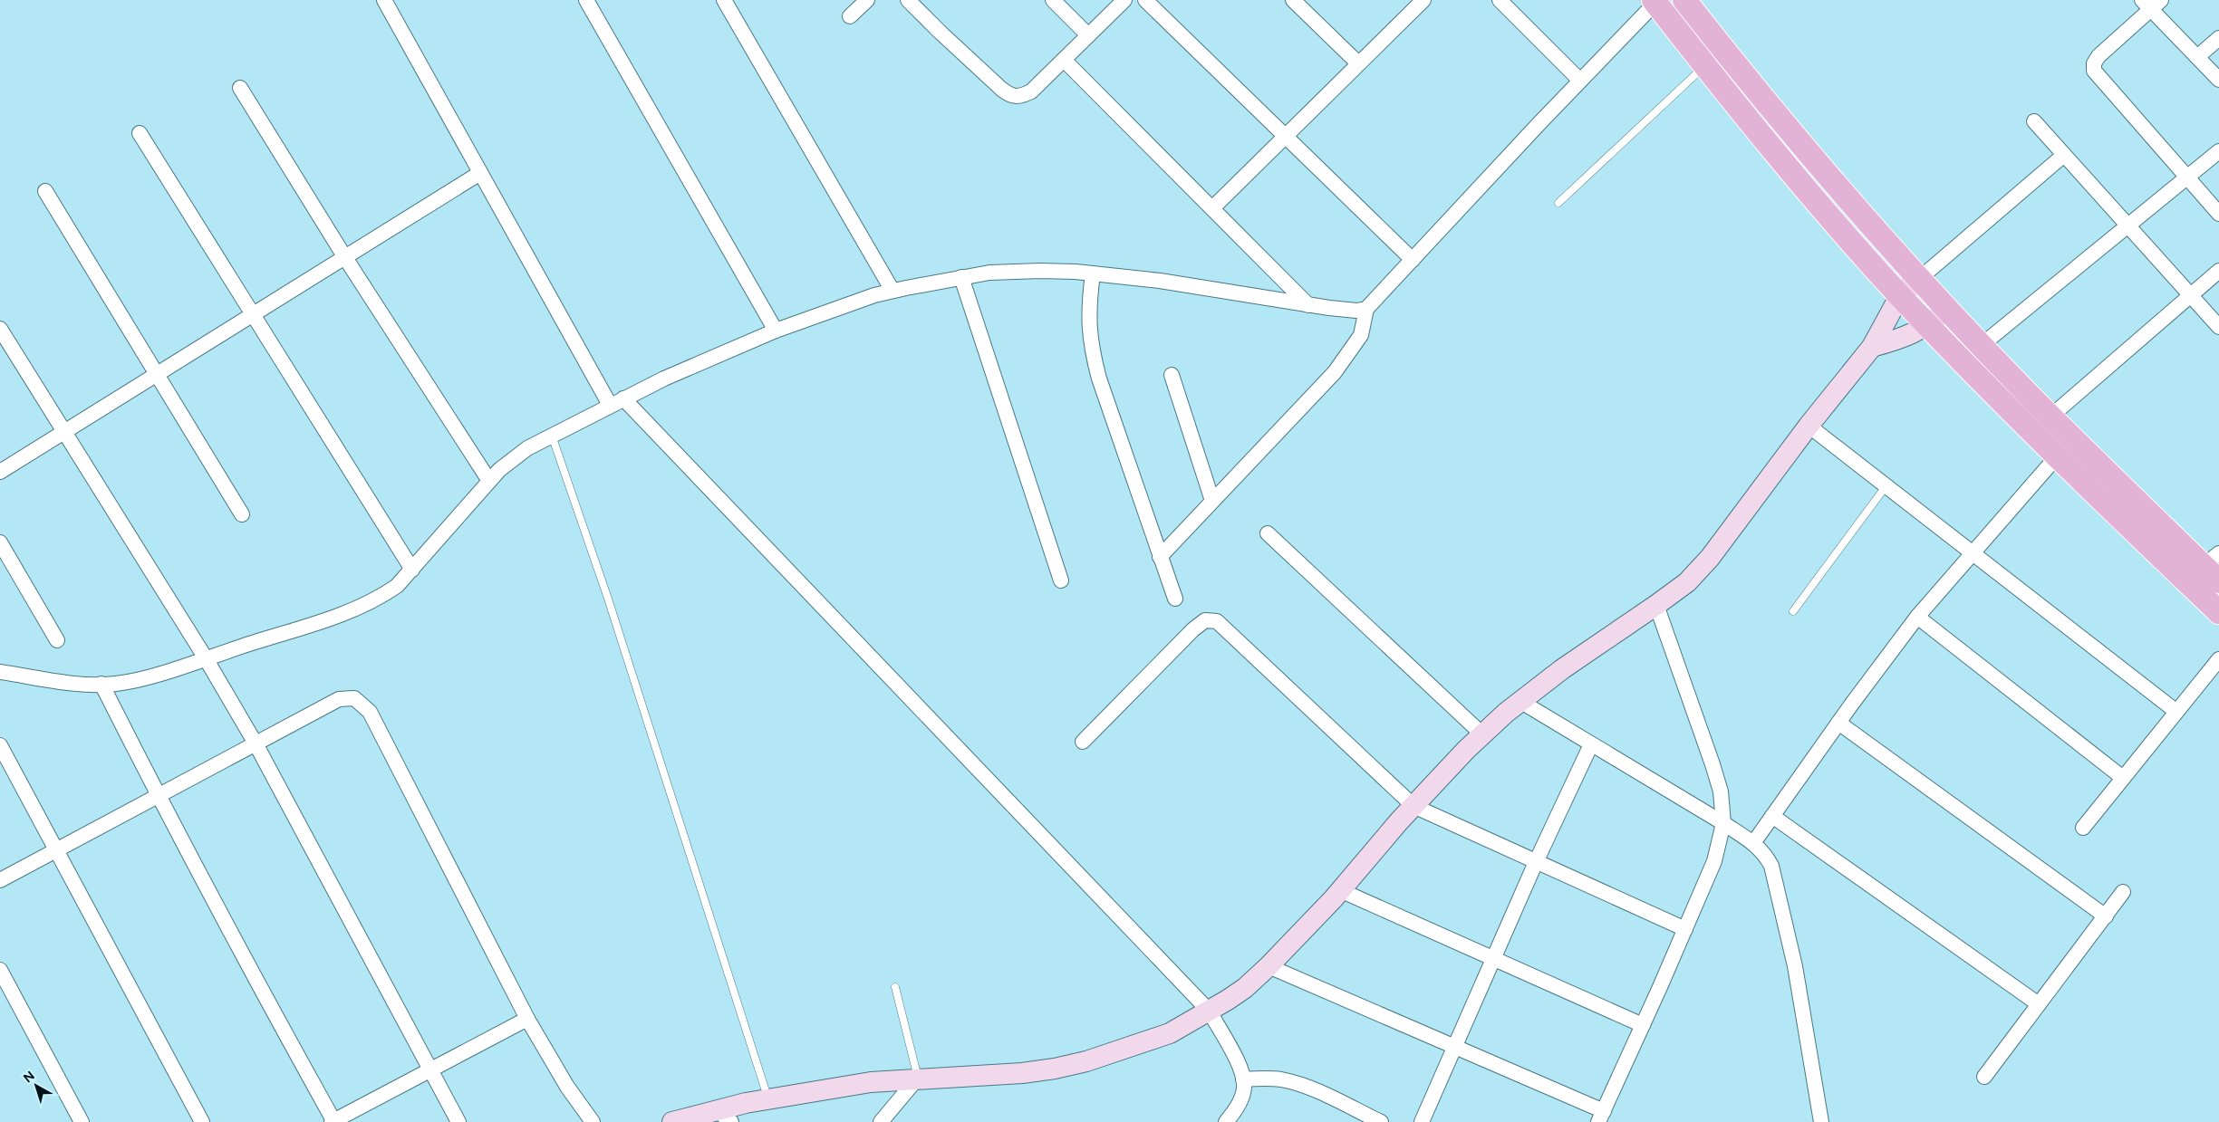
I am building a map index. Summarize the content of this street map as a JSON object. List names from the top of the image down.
{
  "north": "top left"
}
